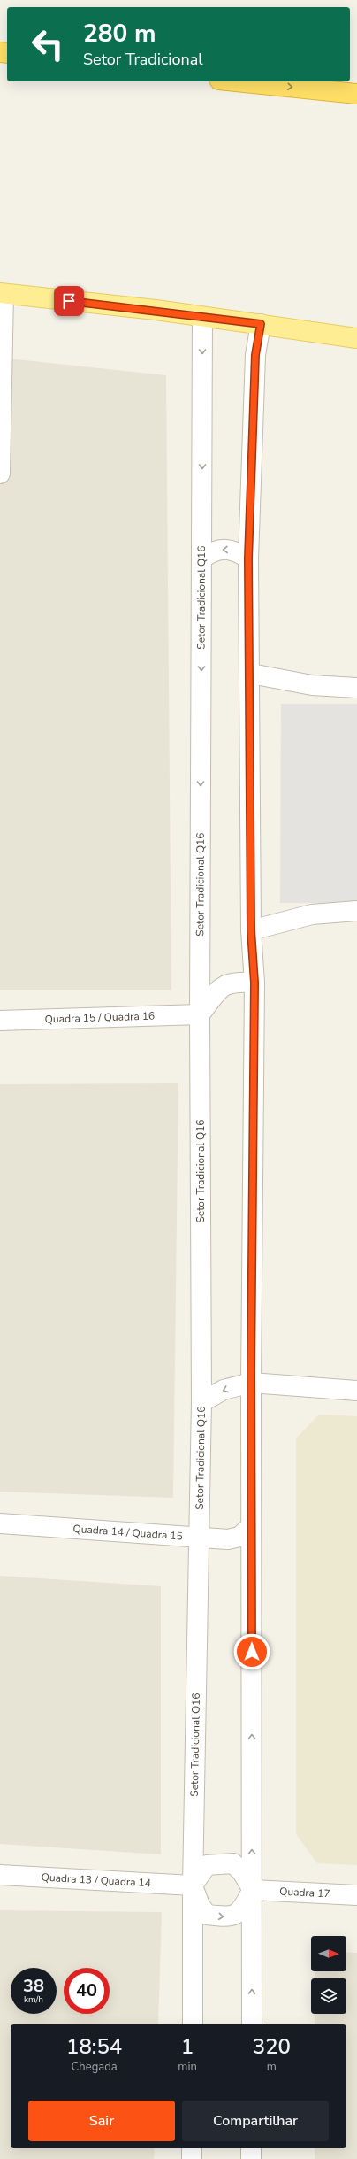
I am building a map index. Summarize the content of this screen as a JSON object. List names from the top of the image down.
{
  "streets": {
    "street": [
      "Setor Tradicional Q16",
      "Quadra 15 / Quadra 16",
      "Quadra 14 / Quadra 15",
      "Quadra 13 / Quadra 14",
      "Quadra 17"
    ]
  },
  "crossings": [
    ["Setor Tradicional Q16", "Quadra 15 / Quadra 16"],
    ["Setor Tradicional Q16", "Quadra 14 / Quadra 15"],
    ["Setor Tradicional Q16", "Quadra 13 / Quadra 14"],
    ["Setor Tradicional Q16", "Quadra 17"],
    ["Quadra 13 / Quadra 14", "Quadra 17"]
  ],
  "north": "right",
  "page": {
    "turn": ["280 m", "Setor Tradicional"],
    "speed": "38 km/h",
    "limit": "40",
    "eta": [
      "18:54",
      "Chegada",
      "1",
      "min",
      "320",
      "m"
    ],
    "buttons": ["Sair", "Compartilhar"]
  }
}
